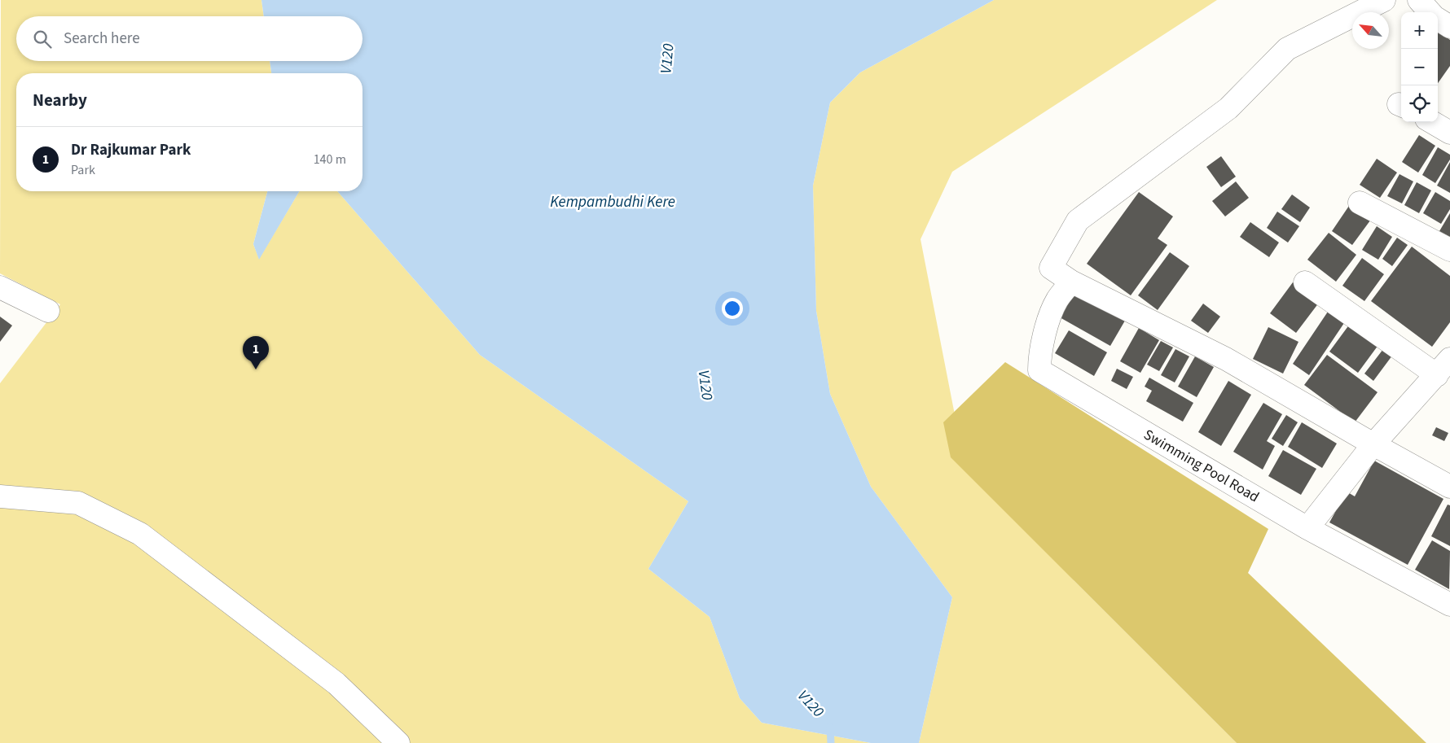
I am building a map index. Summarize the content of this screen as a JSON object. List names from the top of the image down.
{
  "streets": {
    "street": ["Swimming Pool Road"]
  },
  "water": ["V120", "Kempambudhi Kere"],
  "north": "top left",
  "page": {
    "map_buttons": ["+", "−"],
    "search": "Search here",
    "heading": "Nearby",
    "list": [
      {
        "mark": "1",
        "name": "Dr Rajkumar Park",
        "note": "Park",
        "value": "140 m"
      }
    ],
    "pins": "1"
  }
}
